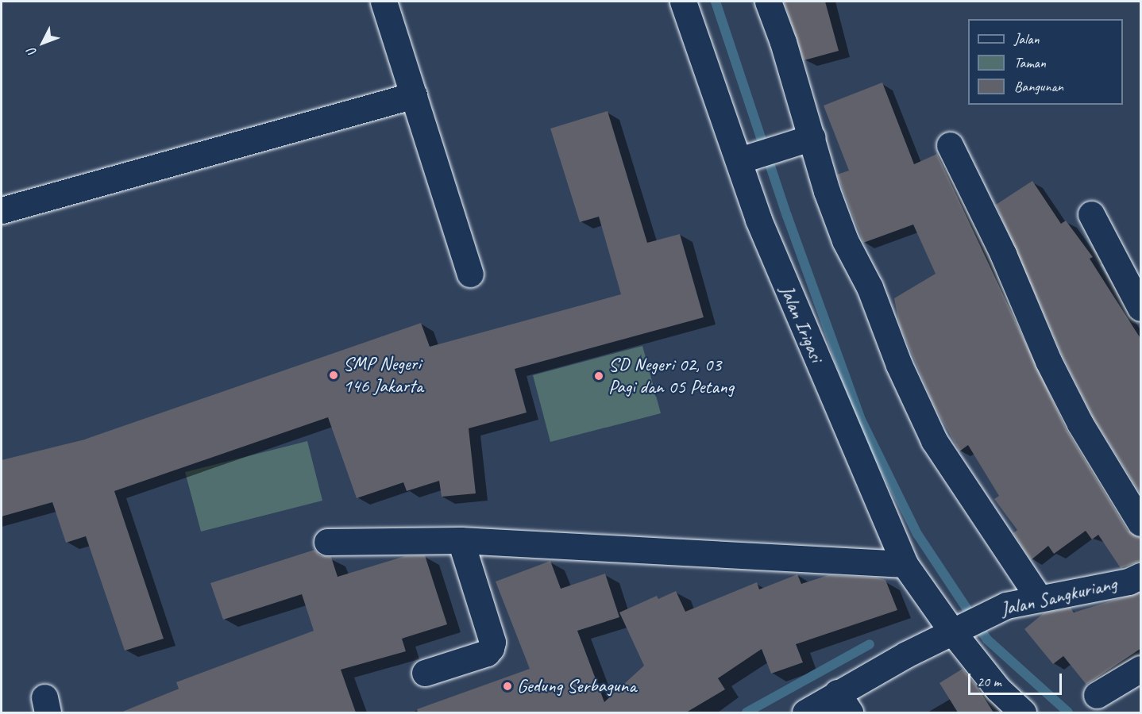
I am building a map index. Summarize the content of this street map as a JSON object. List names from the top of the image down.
{
  "streets": {
    "street": ["Jalan Irigasi", "Jalan Sangkuriang"]
  },
  "crossings": [
    ["Jalan Irigasi", "Jalan Sangkuriang"]
  ],
  "places": ["SMP Negeri 146 Jakarta", "SD Negeri 02, 03 Pagi dan 05 Petang", "Gedung Serbaguna"],
  "legend": ["Jalan", "Taman", "Bangunan"],
  "scale_bar": "20 m",
  "north": "bottom left"
}
